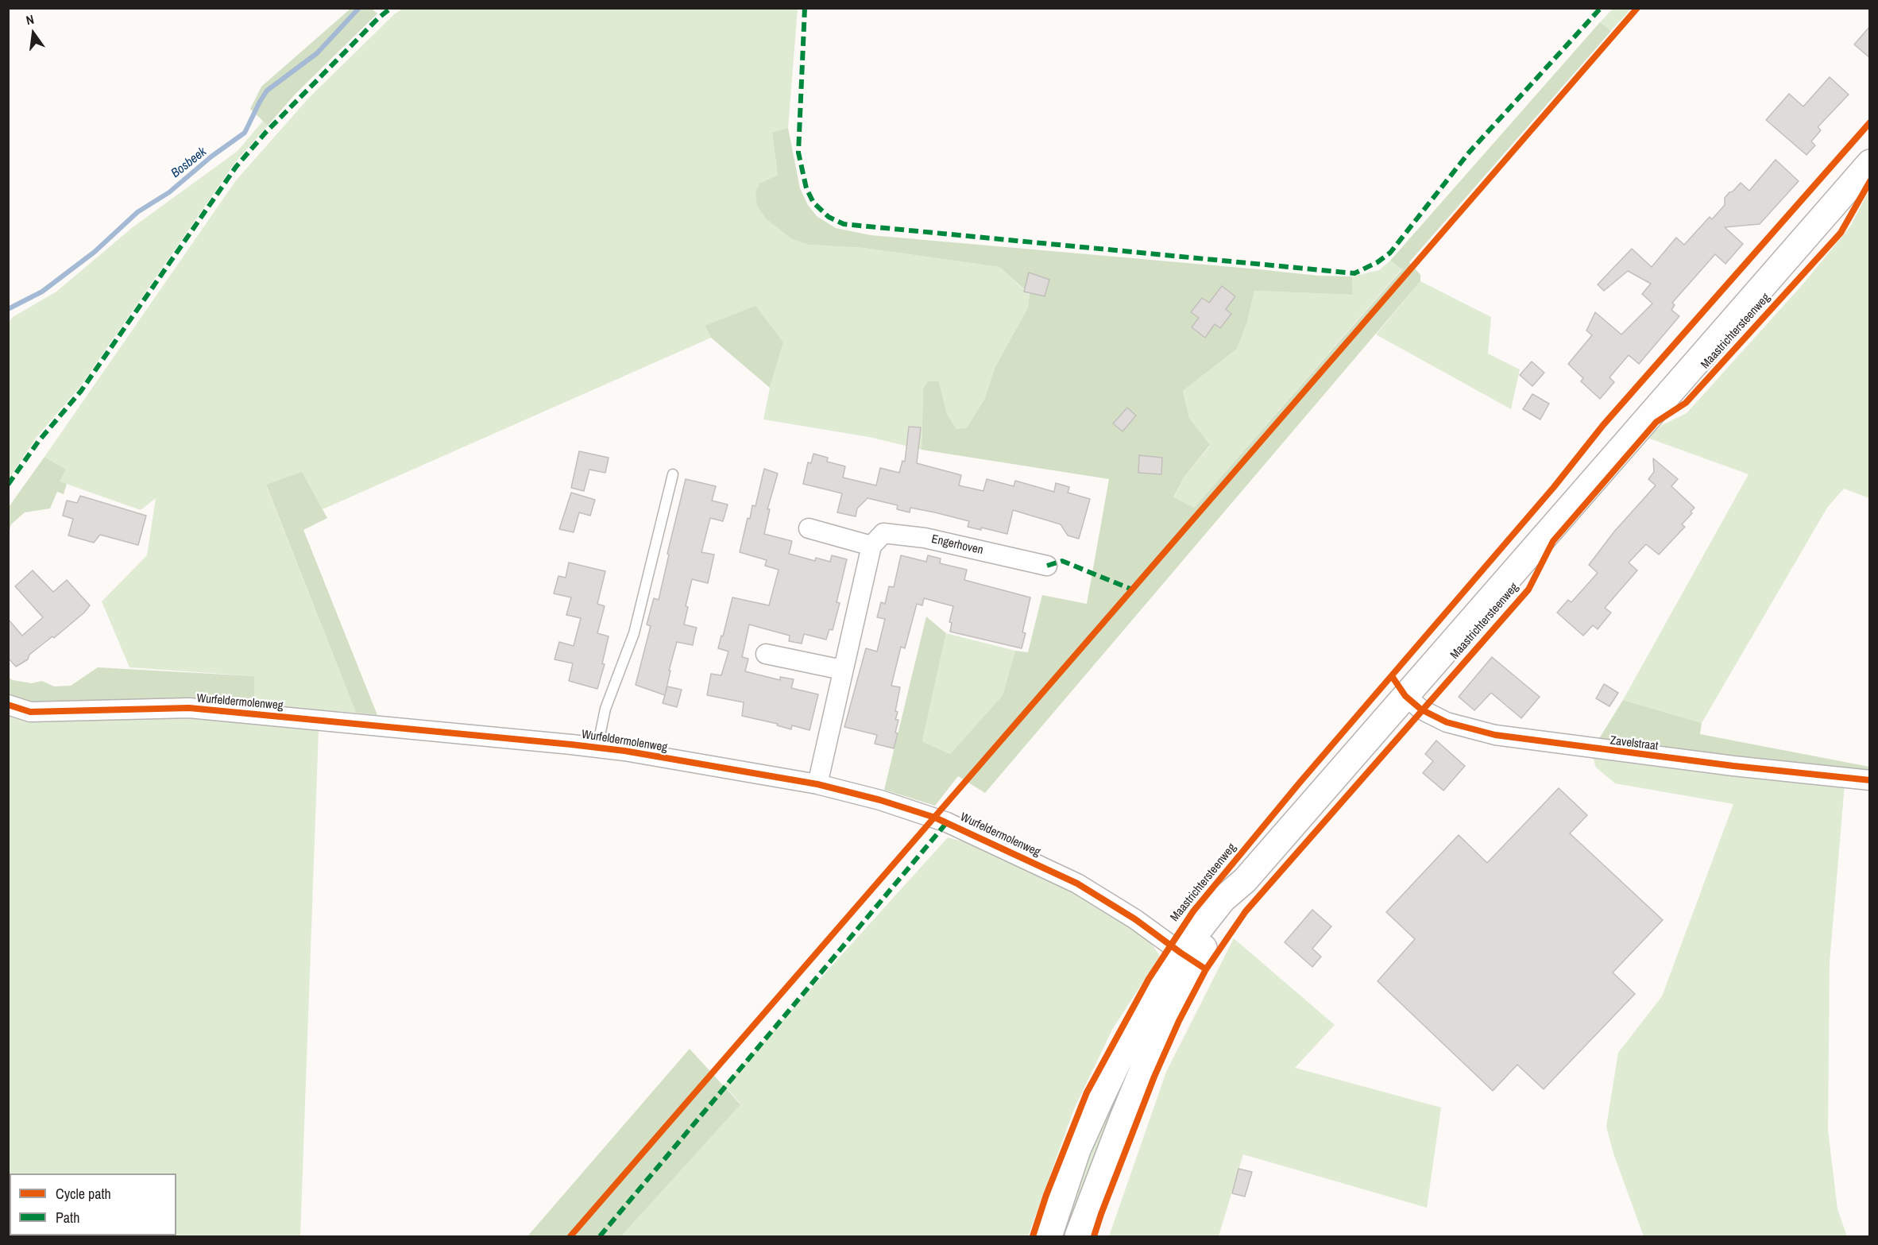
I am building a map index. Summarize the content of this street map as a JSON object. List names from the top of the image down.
{
  "streets": {
    "main road": ["Maastrichtersteenweg"],
    "street": ["Engerhoven", "Wurfeldermolenweg", "Zavelstraat"]
  },
  "crossings": [
    ["Maastrichtersteenweg", "Wurfeldermolenweg"],
    ["Maastrichtersteenweg", "Zavelstraat"]
  ],
  "water": ["Bosbeek"],
  "legend": ["Cycle path", "Path"],
  "north": "top"
}
